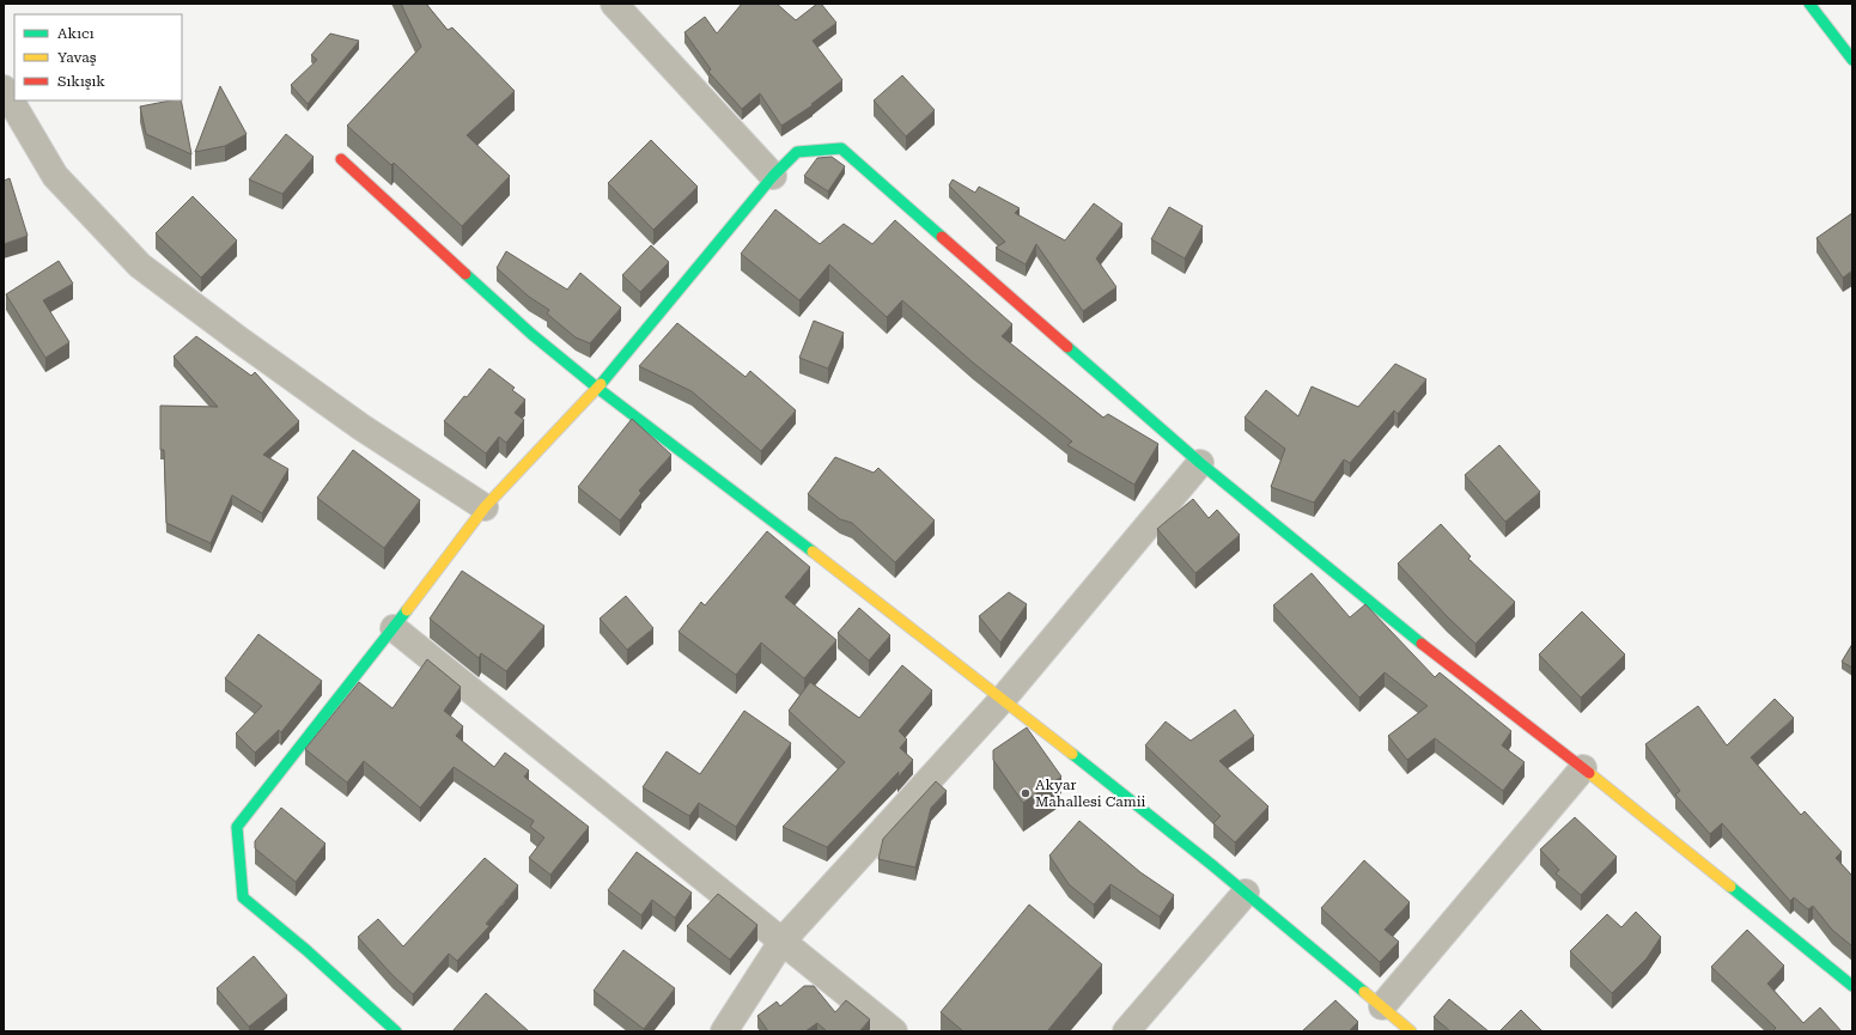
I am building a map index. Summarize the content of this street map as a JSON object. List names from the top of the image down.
{
  "places": ["Akyar Mahallesi Camii"],
  "legend": ["Akıcı", "Yavaş", "Sıkışık"]
}
